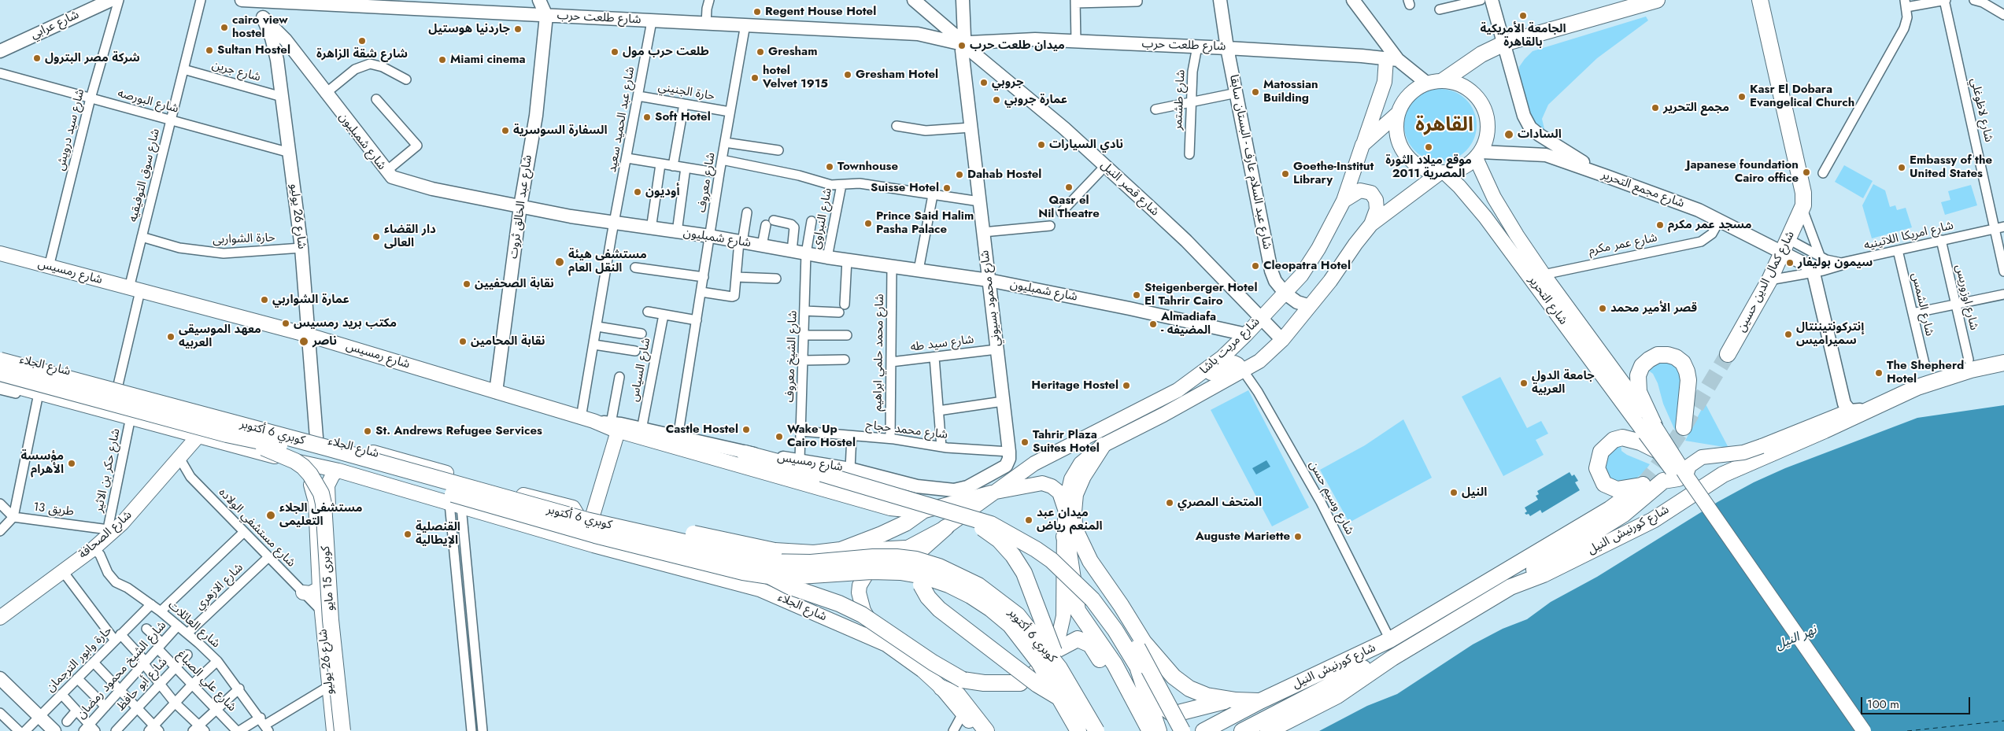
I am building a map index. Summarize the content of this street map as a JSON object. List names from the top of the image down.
{
  "streets": {
    "highway": [
      "شارع كمال الدين حسين",
      "كوبري 6 أكتوبر",
      "شارع كورنيش النيل",
      "كوبرى 15 مايو"
    ],
    "main road": [
      "شارع 26 يوليو",
      "شارع رمسيس",
      "شارع التحرير",
      "شارع مريت باشا",
      "شارع الجلاء",
      "شارع الصحافة"
    ],
    "street": [
      "شارع طلعت حرب",
      "شارع عرابي",
      "شارع جرين",
      "حارة الجنيني",
      "شارع طشتمر",
      "شارع البورصه",
      "شارع لاظوغلي",
      "شارع عبد الحميد سعيد",
      "شارع سيد درويش",
      "شارع شمبليون",
      "شارع عبد السلام عارف - البستان سابقا",
      "شارع سوق التوفيقيه",
      "شارع معروف",
      "شارع قصر النيل",
      "شارع مجمع التحرير",
      "شارع عبد الخالق ثروت",
      "شارع النبراوى",
      "شارع امريكا اللاتينيه",
      "حارة الشواربى",
      "شارع عمر مكرم",
      "شارع اوزوريس",
      "شارع محمود بسيوني",
      "شارع الشمس",
      "شارع سيد طه",
      "شارع محمد حلمي ابراهيم",
      "شارع الشيخ معروف",
      "شارع السياس",
      "شارع محمد حجاج",
      "شارع حكر بن الاثير",
      "شارع وسيم حسن",
      "طريق 13",
      "شارع مستشفي الولاده",
      "شارع الازهري",
      "شارع العائلات",
      "حارة وابور الترجمان",
      "شارع الشيخ محمود رمضان",
      "شارع علي الصباغ",
      "شارع أبو حافظ"
    ]
  },
  "crossings": [
    ["شارع طلعت حرب", "شارع طشتمر"],
    ["شارع طلعت حرب", "شارع عبد الحميد سعيد"],
    ["شارع طلعت حرب", "شارع عبد السلام عارف - البستان سابقا"],
    ["شارع طلعت حرب", "شارع معروف"],
    ["شارع طلعت حرب", "شارع قصر النيل"],
    ["شارع طلعت حرب", "شارع عبد الخالق ثروت"],
    ["شارع طلعت حرب", "شارع 26 يوليو"],
    ["شارع طلعت حرب", "شارع محمود بسيوني"],
    ["شارع جرين", "شارع سوق التوفيقيه"],
    ["شارع جرين", "شارع 26 يوليو"],
    ["حارة الجنيني", "شارع عبد الحميد سعيد"],
    ["حارة الجنيني", "شارع معروف"],
    ["شارع البورصه", "شارع سيد درويش"],
    ["شارع البورصه", "شارع سوق التوفيقيه"],
    ["شارع البورصه", "شارع 26 يوليو"],
    ["شارع لاظوغلي", "شارع امريكا اللاتينيه"],
    ["شارع عبد الحميد سعيد", "شارع شمبليون"],
    ["شارع عبد الحميد سعيد", "شارع رمسيس"],
    ["شارع سيد درويش", "شارع رمسيس"],
    ["شارع شمبليون", "شارع معروف"],
    ["شارع شمبليون", "شارع عبد الخالق ثروت"],
    ["شارع شمبليون", "شارع 26 يوليو"],
    ["شارع شمبليون", "شارع النبراوى"],
    ["شارع شمبليون", "شارع محمود بسيوني"],
    ["شارع شمبليون", "شارع مريت باشا"],
    ["شارع شمبليون", "شارع محمد حلمي ابراهيم"],
    ["شارع شمبليون", "شارع الشيخ معروف"],
    ["شارع عبد السلام عارف - البستان سابقا", "شارع مريت باشا"],
    ["شارع سوق التوفيقيه", "حارة الشواربى"],
    ["شارع سوق التوفيقيه", "شارع رمسيس"],
    ["شارع سوق التوفيقيه", "شارع الجلاء"],
    ["شارع معروف", "شارع رمسيس"],
    ["شارع قصر النيل", "شارع محمود بسيوني"],
    ["شارع قصر النيل", "شارع مريت باشا"],
    ["شارع مجمع التحرير", "شارع امريكا اللاتينيه"],
    ["شارع مجمع التحرير", "شارع عمر مكرم"],
    ["شارع مجمع التحرير", "شارع كمال الدين حسين"],
    ["شارع مجمع التحرير", "شارع التحرير"],
    ["شارع مجمع التحرير", "شارع مريت باشا"],
    ["شارع عبد الخالق ثروت", "شارع رمسيس"],
    ["شارع 26 يوليو", "حارة الشواربى"],
    ["شارع 26 يوليو", "شارع رمسيس"],
    ["شارع 26 يوليو", "شارع الجلاء"],
    ["شارع 26 يوليو", "شارع مستشفي الولاده"],
    ["شارع 26 يوليو", "كوبرى 15 مايو"],
    ["شارع امريكا اللاتينيه", "شارع كمال الدين حسين"],
    ["شارع امريكا اللاتينيه", "شارع اوزوريس"],
    ["شارع امريكا اللاتينيه", "شارع الشمس"],
    ["شارع عمر مكرم", "شارع التحرير"],
    ["شارع رمسيس", "شارع محمود بسيوني"],
    ["شارع رمسيس", "شارع مريت باشا"],
    ["شارع رمسيس", "شارع الشيخ معروف"],
    ["شارع رمسيس", "شارع السياس"],
    ["شارع رمسيس", "شارع محمد حجاج"],
    ["شارع محمود بسيوني", "شارع سيد طه"],
    ["شارع محمود بسيوني", "شارع محمد حجاج"],
    ["شارع التحرير", "شارع مريت باشا"],
    ["شارع سيد طه", "شارع محمد حلمي ابراهيم"],
    ["شارع مريت باشا", "شارع الجلاء"],
    ["شارع مريت باشا", "شارع وسيم حسن"],
    ["شارع محمد حلمي ابراهيم", "شارع محمد حجاج"],
    ["شارع الشيخ معروف", "شارع محمد حجاج"],
    ["شارع الجلاء", "كوبري 6 أكتوبر"],
    ["شارع الجلاء", "شارع حكر بن الاثير"],
    ["شارع الجلاء", "شارع الصحافة"],
    ["كوبري 6 أكتوبر", "كوبرى 15 مايو"],
    ["شارع حكر بن الاثير", "طريق 13"],
    ["شارع حكر بن الاثير", "شارع الصحافة"],
    ["شارع وسيم حسن", "شارع كورنيش النيل"],
    ["طريق 13", "شارع الصحافة"],
    ["شارع مستشفي الولاده", "شارع الصحافة"],
    ["شارع مستشفي الولاده", "شارع الازهري"],
    ["شارع الصحافة", "شارع العائلات"],
    ["شارع الازهري", "شارع العائلات"],
    ["شارع العائلات", "حارة وابور الترجمان"],
    ["شارع العائلات", "شارع الشيخ محمود رمضان"],
    ["شارع الشيخ محمود رمضان", "شارع علي الصباغ"],
    ["شارع علي الصباغ", "شارع أبو حافظ"]
  ],
  "districts": ["القاهرة"],
  "water": ["نهر النيل"],
  "places": [
    "Regent House Hotel",
    "الجامعة الأمريكية بالقاهرة",
    "cairo view hostel",
    "جاردنيا هوستيل",
    "شارع شقة الزاهرة",
    "ميدان طلعت حرب",
    "Sultan Hostel",
    "طلعت حرب مول",
    "Gresham",
    "شركة مصر البترول",
    "Miami cinema",
    "Gresham Hotel",
    "hotel Velvet 1915",
    "جروبي",
    "Matossian Building",
    "Kasr El Dobara Evangelical Church",
    "عمارة جروبي",
    "مجمع التحرير",
    "Soft Hotel",
    "السفارة السوسرية",
    "السادات",
    "نادي السيارات",
    "موقع ميلاد الثورة المصرية 2011",
    "Townhouse",
    "Embassy of the United States",
    "Japanese foundation Cairo office",
    "Goethe-Institut Library",
    "Dahab Hostel",
    "Qasr el Nil Theatre",
    "Suisse Hotel",
    "أوديون",
    "Prince Said Halim Pasha Palace",
    "مسجد عمر مكرم",
    "دار القضاء العالى",
    "مستشفى هيئة النقل العام",
    "سيمون بوليفار",
    "Cleopatra Hotel",
    "نقابة الصحفيين",
    "Steigenberger Hotel El Tahrir Cairo",
    "عمارة الشواربي",
    "قصر الأمير محمد",
    "مكتب بريد رمسيس",
    "Almadiafa - المضيفه",
    "إنتركونتيننتال سميراميس",
    "معهد الموسيقى العربيه",
    "ناصر",
    "نقابة المحامين",
    "The Shepherd Hotel",
    "جامعة الدول العربية",
    "Heritage Hostel",
    "Castle Hostel",
    "St. Andrews Refugee Services",
    "Wake Up Cairo Hostel",
    "Tahrir Plaza Suites Hotel",
    "مؤسسة الأهرام",
    "النيل",
    "المتحف المصري",
    "مستشفى الجلاء التعليمى",
    "ميدان عبد المنعم رياض",
    "القنصلية الإيطالية",
    "Auguste Mariette"
  ],
  "scale_bar": "100 m"
}
